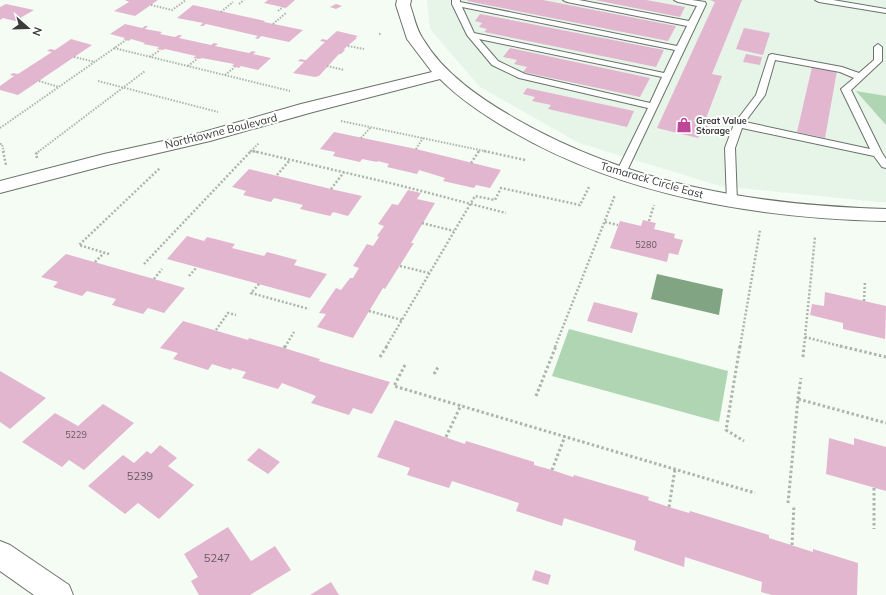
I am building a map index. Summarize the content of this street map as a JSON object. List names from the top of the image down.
{
  "streets": {
    "street": ["Northtowne Boulevard", "Tamarack Circle East"]
  },
  "crossings": [
    ["Northtowne Boulevard", "Tamarack Circle East"]
  ],
  "places": {
    "shop": ["Great Value Storage"]
  },
  "house_numbers": [
    "5280",
    "5229",
    "5239",
    "5247"
  ],
  "north": "right"
}
